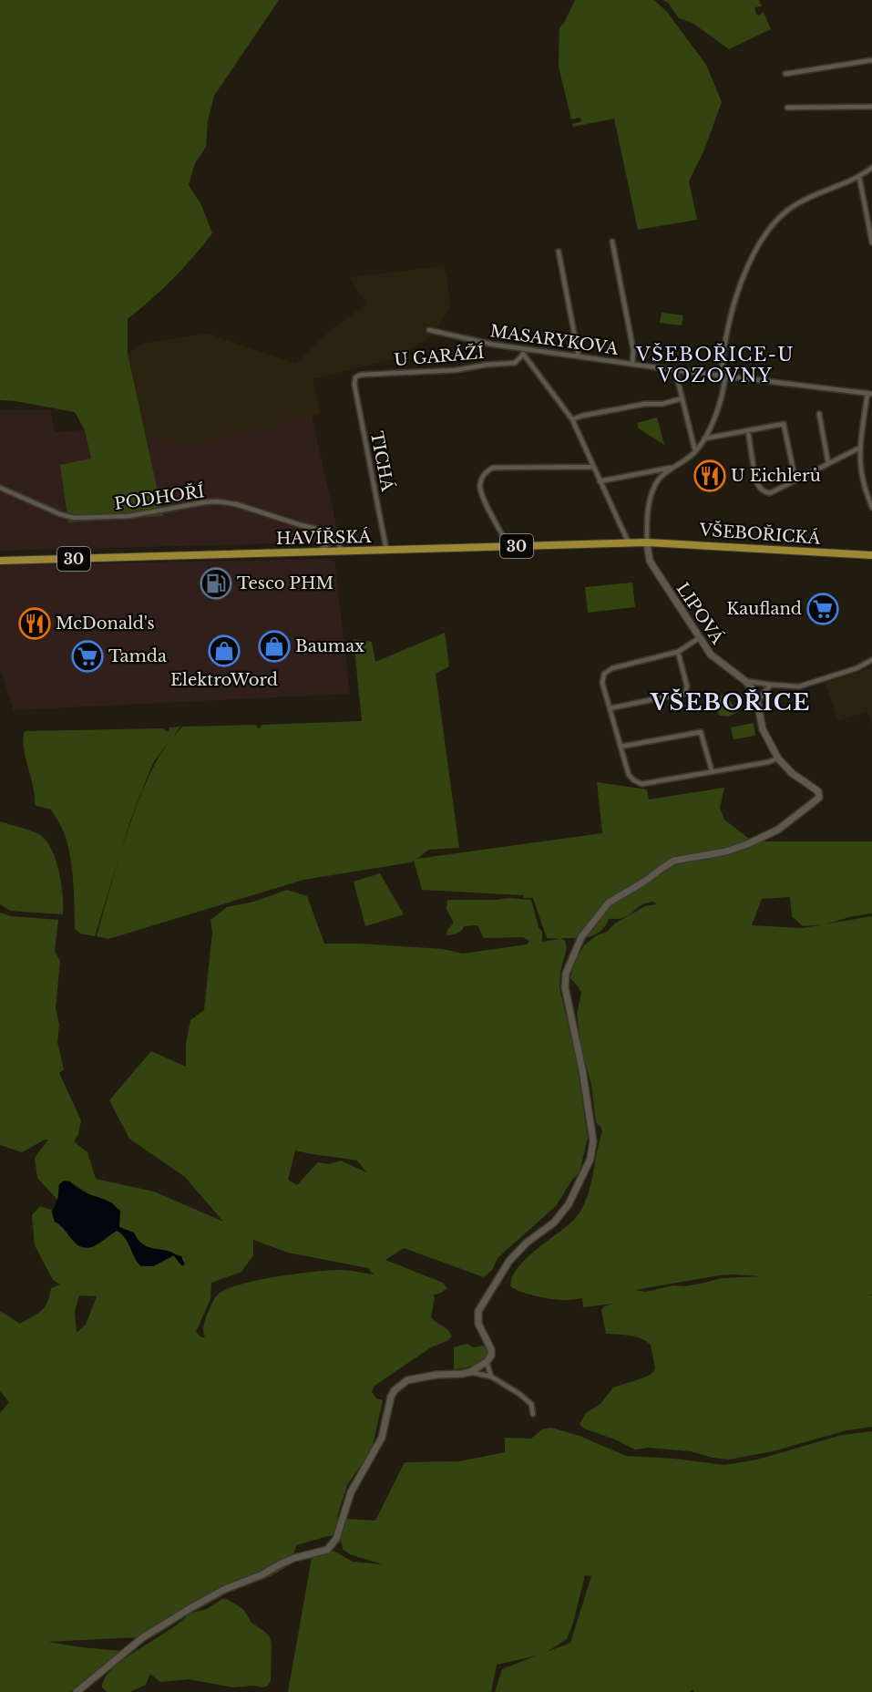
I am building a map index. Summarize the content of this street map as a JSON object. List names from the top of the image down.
{
  "streets": {
    "main road": ["VŠEBOŘICKÁ", "HAVÍŘSKÁ", "30"],
    "street": [
      "MASARYKOVA",
      "U GARÁŽÍ",
      "TICHÁ",
      "PODHOŘÍ",
      "LIPOVÁ"
    ]
  },
  "crossings": [
    ["MASARYKOVA", "U GARÁŽÍ"],
    ["U GARÁŽÍ", "TICHÁ"],
    ["TICHÁ", "HAVÍŘSKÁ"],
    ["VŠEBOŘICKÁ", "HAVÍŘSKÁ"],
    ["VŠEBOŘICKÁ", "LIPOVÁ"],
    ["HAVÍŘSKÁ", "LIPOVÁ"]
  ],
  "districts": ["VŠEBOŘICE-U VOZOVNY", "VŠEBOŘICE"],
  "places": {
    "restaurant": ["U Eichlerů", "McDonald's"],
    "fuel station": ["Tesco PHM"],
    "supermarket": ["Kaufland", "Tamda"],
    "shop": ["Baumax", "ElektroWord"]
  }
}
